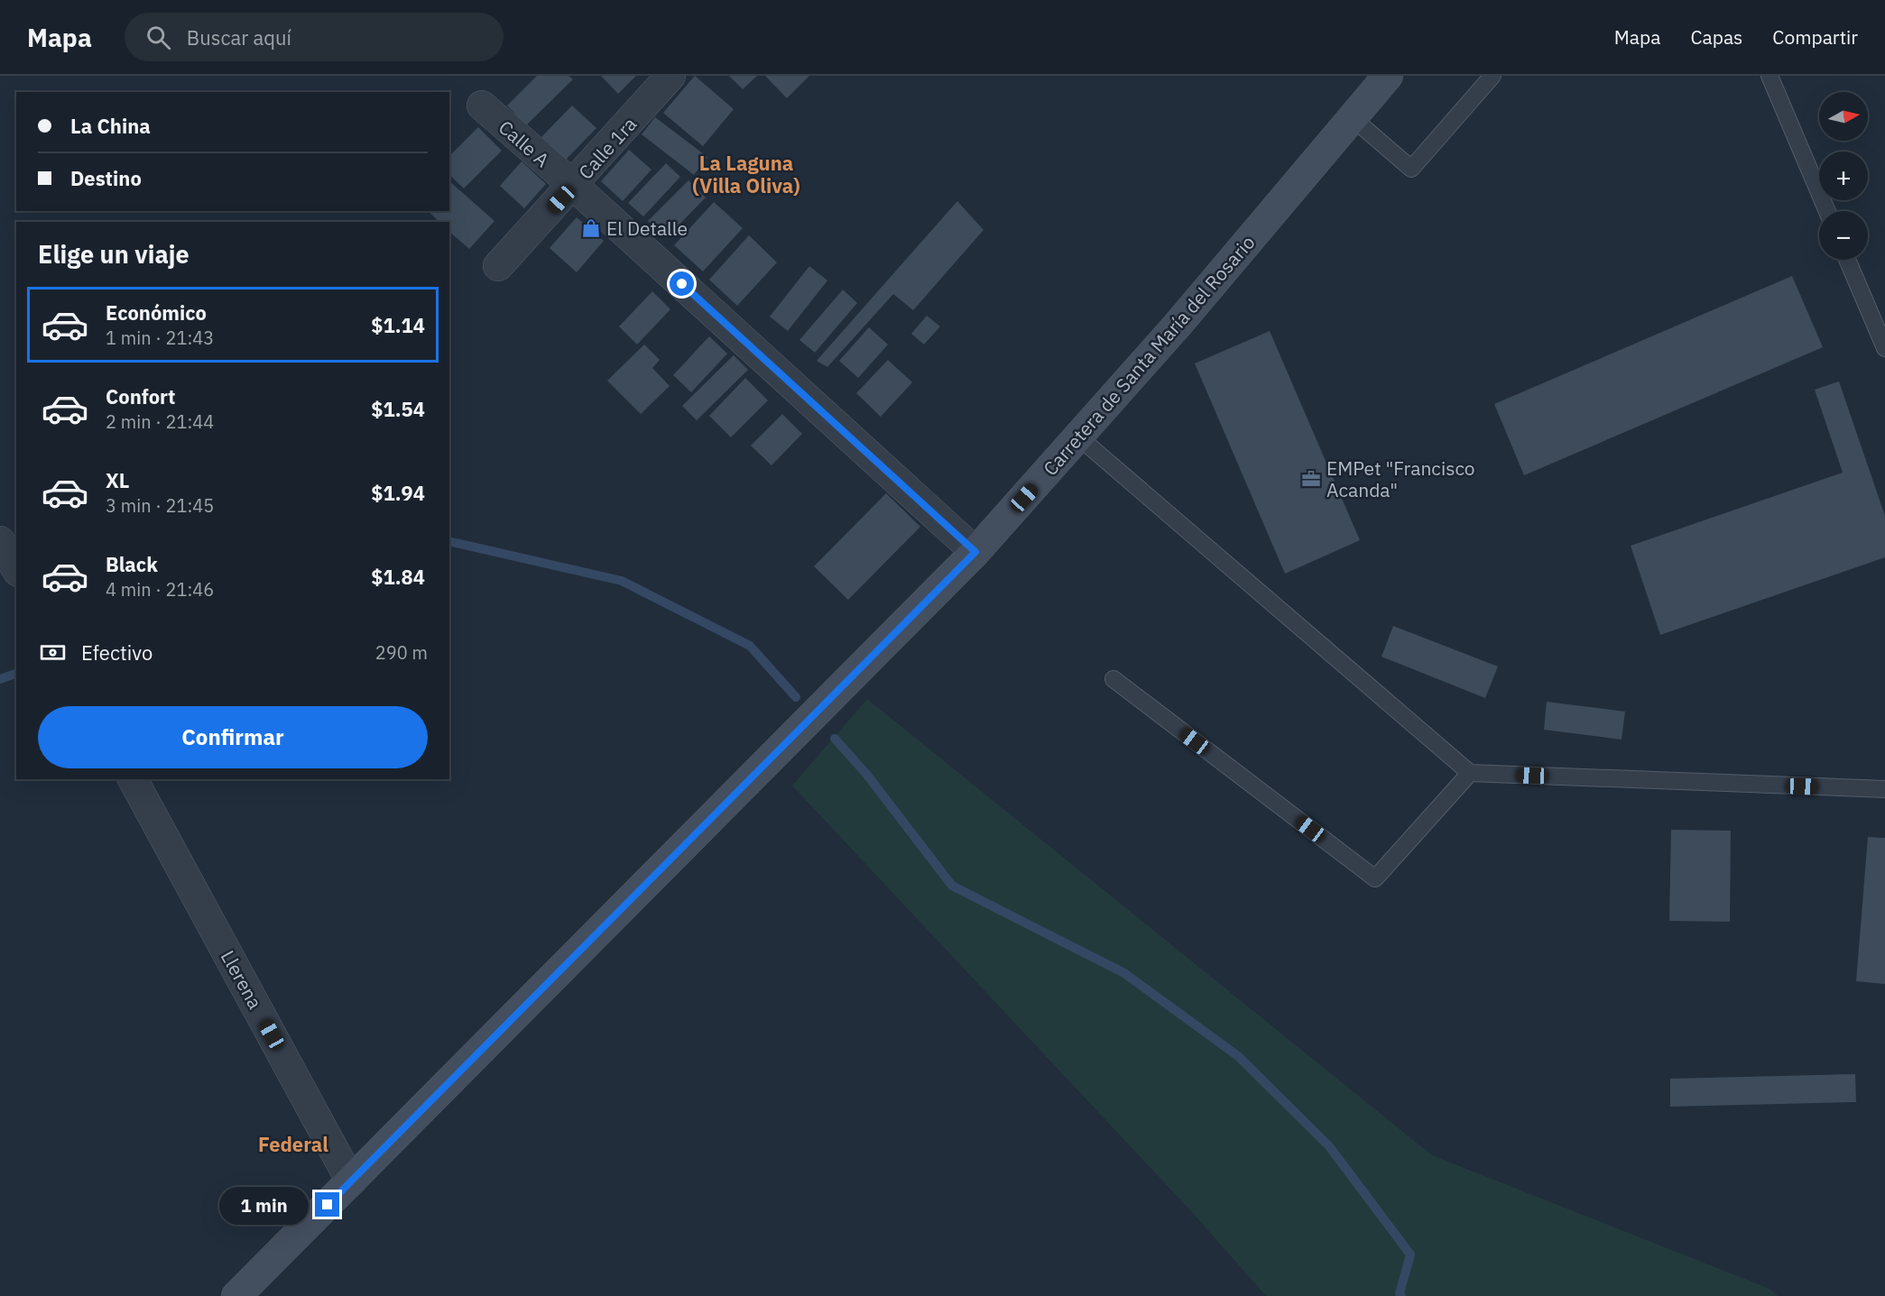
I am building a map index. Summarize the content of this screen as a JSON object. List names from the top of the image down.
{
  "streets": {
    "main road": ["Carretera de Santa María del Rosario"],
    "street": ["Calle A", "Calle 1ra", "Llerena"]
  },
  "crossings": [
    ["Calle A", "Calle 1ra"],
    ["Calle A", "Carretera de Santa María del Rosario"],
    ["Carretera de Santa María del Rosario", "Llerena"]
  ],
  "districts": ["La Laguna (Villa Oliva)", "Federal"],
  "places": {
    "shop": ["El Detalle"],
    "office": ["EMPet \"Francisco Acanda\""]
  },
  "north": "right",
  "page": {
    "header": "Mapa",
    "search": "Buscar aquí",
    "nav": ["Mapa", "Capas", "Compartir"],
    "map_buttons": ["+", "−"],
    "banner": ["La China", "Destino"],
    "heading": "Elige un viaje",
    "list": [
      {
        "name": "Económico",
        "note": "1 min · 21:43",
        "value": "$1.14"
      },
      {
        "name": "Confort",
        "note": "2 min · 21:44",
        "value": "$1.54"
      },
      {
        "name": "XL",
        "note": "3 min · 21:45",
        "value": "$1.94"
      },
      {
        "name": "Black",
        "note": "4 min · 21:46",
        "value": "$1.84"
      }
    ],
    "pay": ["Efectivo", "290 m"],
    "buttons": "Confirmar",
    "bubble": "1 min"
  }
}
